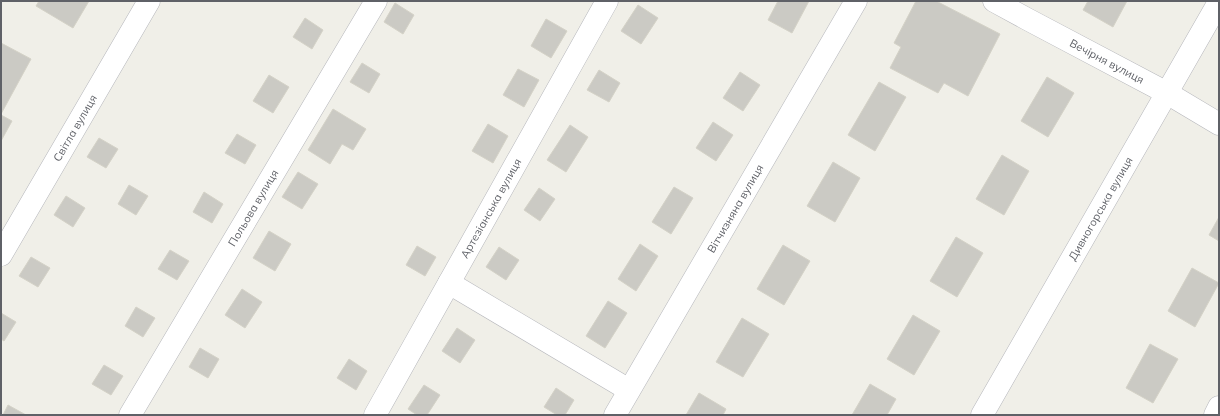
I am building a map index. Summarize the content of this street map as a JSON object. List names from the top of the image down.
{
  "streets": {
    "street": [
      "Вечірня вулиця",
      "Світла вулиця",
      "Польова вулиця",
      "Артезіанська вулиця",
      "Вітчизняна вулиця",
      "Дивногорська вулиця"
    ]
  },
  "crossings": [
    ["Вечірня вулиця", "Дивногорська вулиця"]
  ]
}
